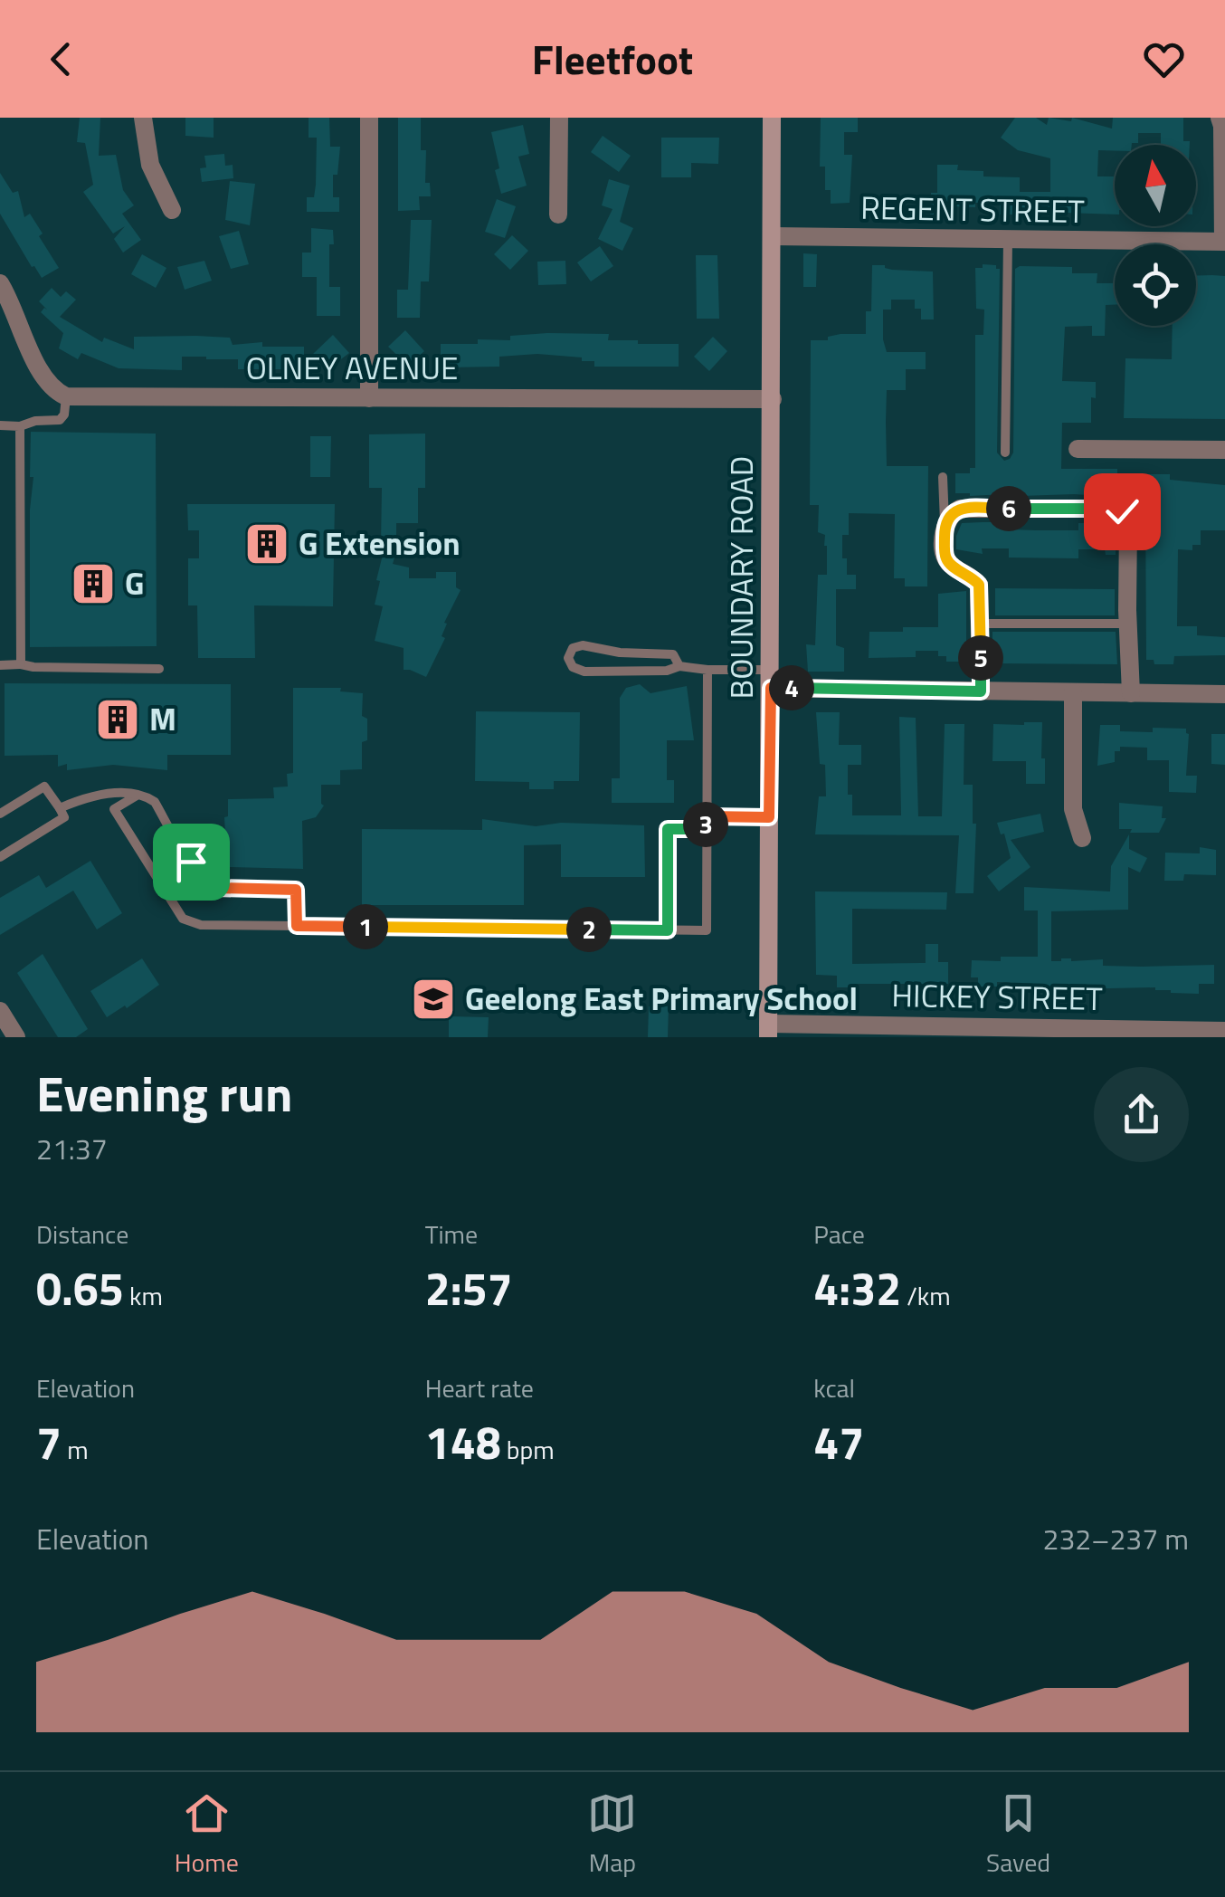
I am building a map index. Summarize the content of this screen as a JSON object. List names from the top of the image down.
{
  "streets": {
    "main road": ["BOUNDARY ROAD"],
    "street": ["REGENT STREET", "OLNEY AVENUE", "HICKEY STREET"]
  },
  "crossings": [
    ["REGENT STREET", "BOUNDARY ROAD"],
    ["OLNEY AVENUE", "BOUNDARY ROAD"],
    ["BOUNDARY ROAD", "HICKEY STREET"]
  ],
  "places": {
    "building": ["G Extension", "G", "M"],
    "school or university": ["Geelong East Primary School"]
  },
  "north": "top",
  "page": {
    "header": "Fleetfoot",
    "pins": [
      "6",
      "5",
      "4",
      "3",
      "1",
      "2"
    ],
    "heading": ["Evening run", "21:37"],
    "stats": [
      ["Distance", "0.65 km"],
      ["Time", "2:57"],
      ["Pace", "4:32 /km"],
      ["Elevation", "7 m"],
      ["Heart rate", "148 bpm"],
      ["kcal", "47"]
    ],
    "chart": ["Elevation", "232–237 m"],
    "tabs": ["Home", "Map", "Saved"]
  }
}
